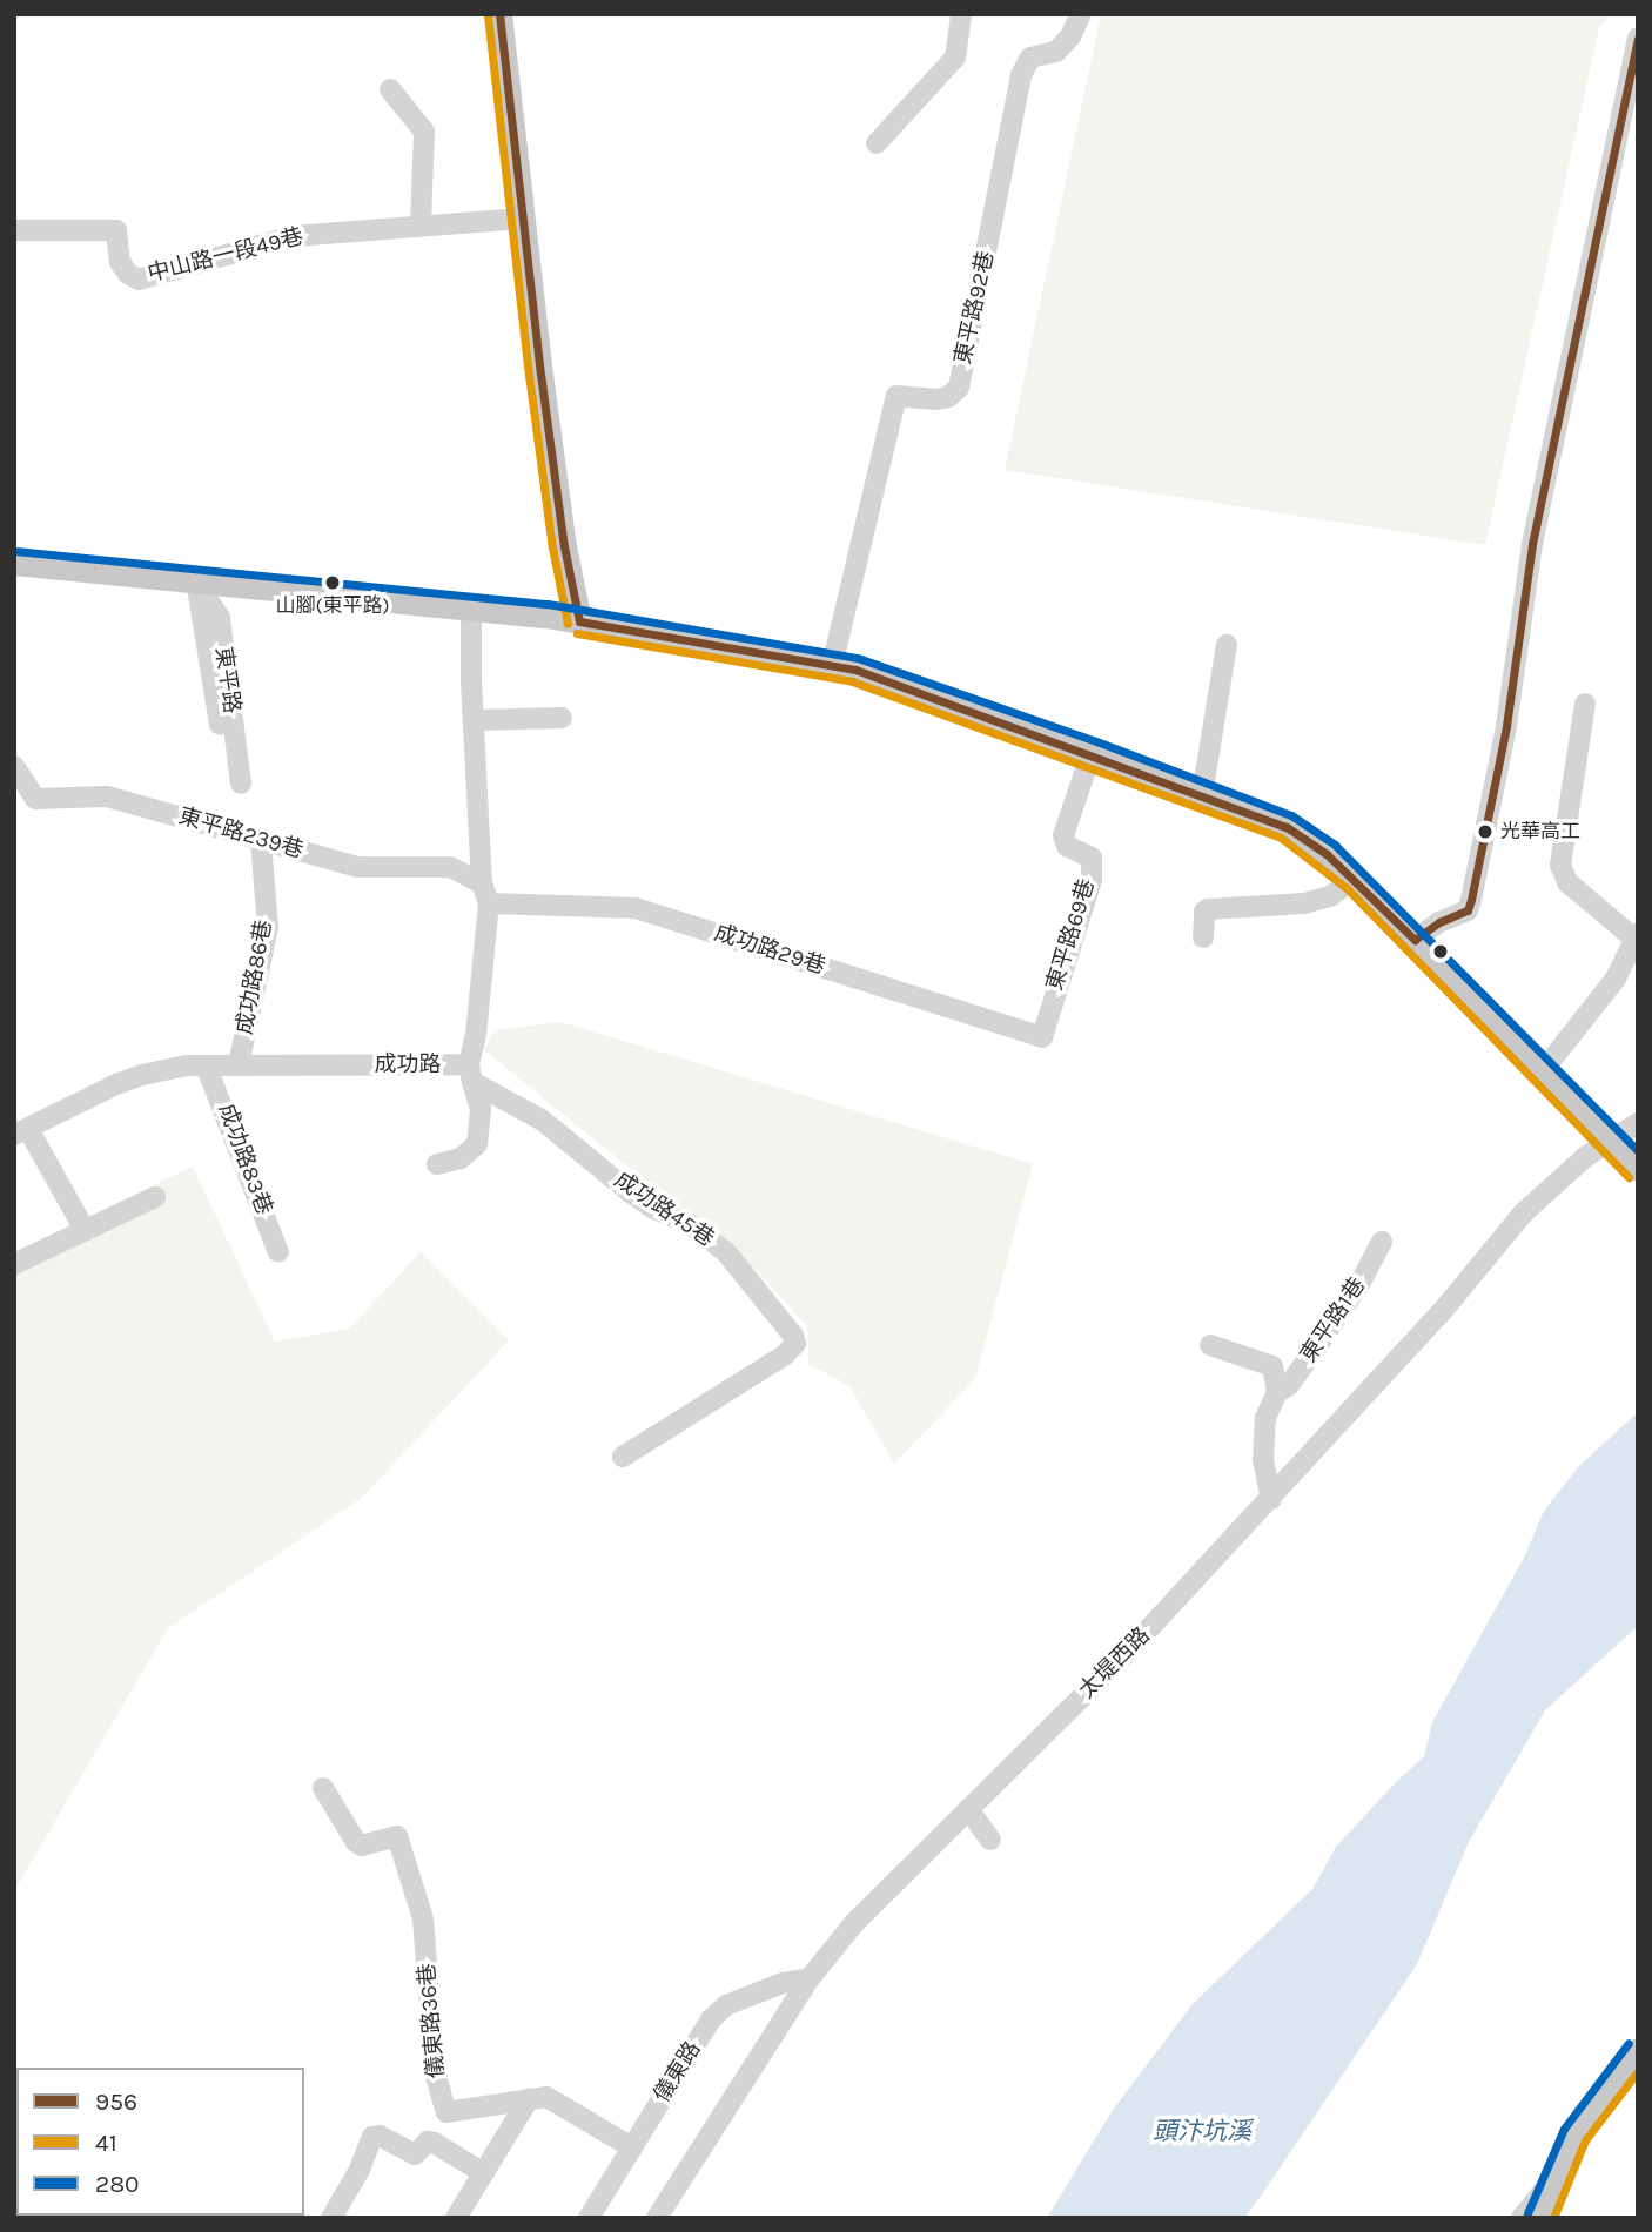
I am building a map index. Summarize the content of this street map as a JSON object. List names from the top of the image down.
{
  "streets": {
    "street": [
      "中山路一段49巷",
      "東平路92巷",
      "東平路",
      "東平路239巷",
      "東平路69巷",
      "成功路29巷",
      "成功路86巷",
      "成功路",
      "成功路83巷",
      "成功路45巷",
      "東平路1巷",
      "太堤西路",
      "儀東路36巷",
      "儀東路"
    ]
  },
  "crossings": [
    ["東平路239巷", "成功路29巷"],
    ["東平路239巷", "成功路86巷"],
    ["東平路239巷", "成功路"],
    ["東平路69巷", "成功路29巷"],
    ["成功路29巷", "成功路"],
    ["成功路86巷", "成功路"],
    ["成功路", "成功路83巷"],
    ["成功路", "成功路45巷"],
    ["東平路1巷", "太堤西路"],
    ["太堤西路", "儀東路"],
    ["儀東路36巷", "儀東路"]
  ],
  "water": ["頭汴坑溪"],
  "places": ["山腳(東平路)", "光華高工"],
  "lines": ["transit line 956", "transit line 41", "transit line 280"],
  "legend": ["956", "41", "280"]
}
